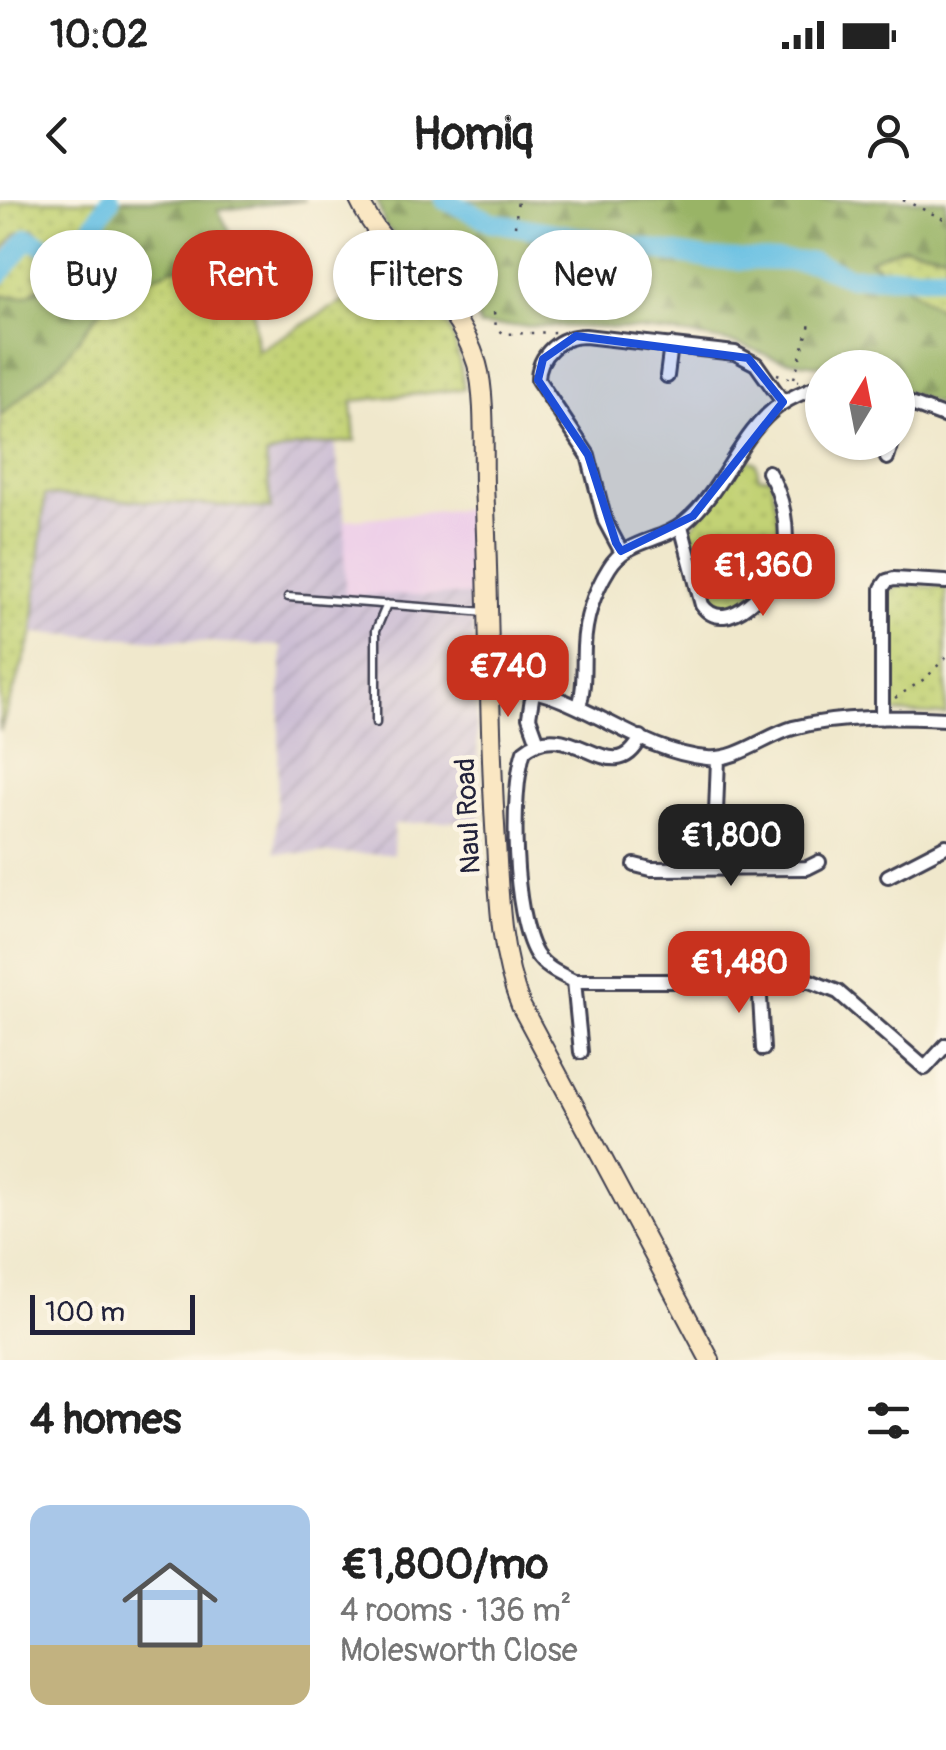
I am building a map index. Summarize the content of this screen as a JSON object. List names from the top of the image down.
{
  "streets": {
    "main road": ["Naul Road"]
  },
  "scale_bar": "100 m",
  "north": "top",
  "page": {
    "status": "10:02",
    "header": "Homiq",
    "chip": [
      "Buy",
      "Rent",
      "Filters",
      "New"
    ],
    "price": [
      "€1,360",
      "€740",
      "€1,800",
      "€1,480"
    ],
    "scale": "100 m",
    "heading": "4 homes",
    "list": [
      {
        "name": "€1,800/mo",
        "note": "4 rooms · 136 m² · Molesworth Close"
      }
    ]
  }
}
